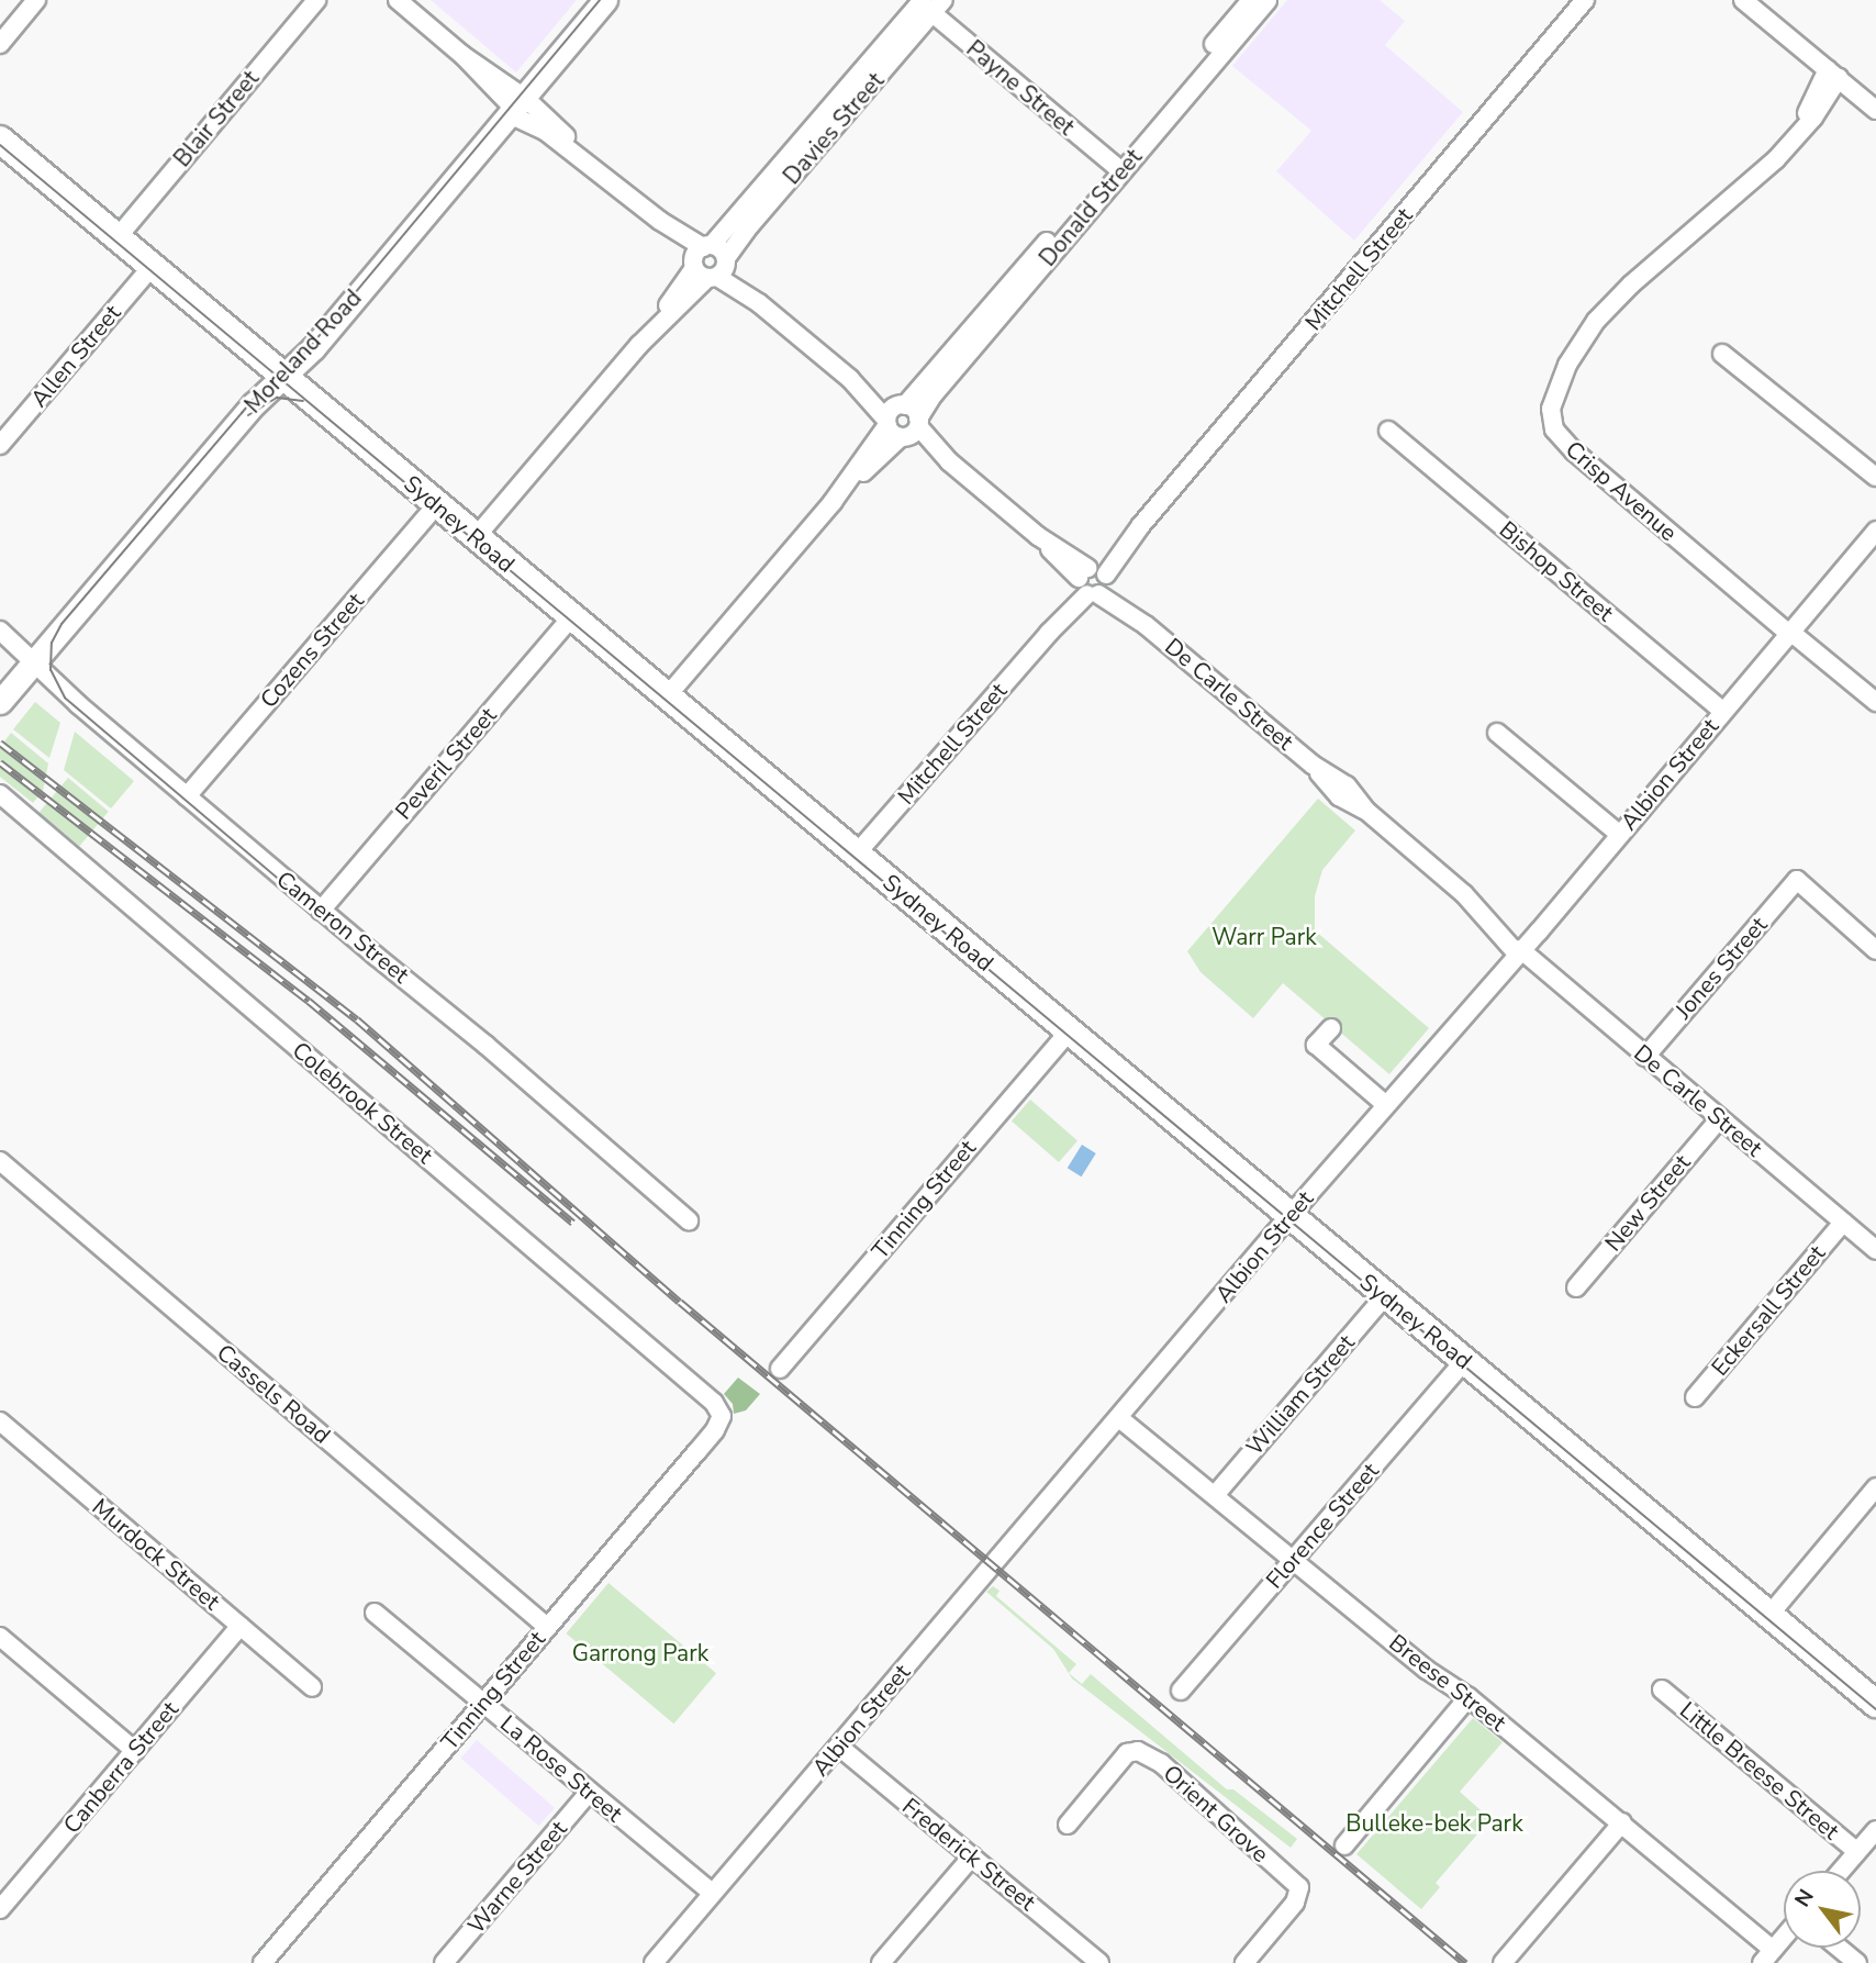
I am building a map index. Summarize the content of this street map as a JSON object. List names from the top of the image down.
{
  "streets": {
    "highway": ["Sydney Road"],
    "main road": ["Moreland Road"],
    "street": [
      "Payne Street",
      "Blair Street",
      "Davies Street",
      "Donald Street",
      "Mitchell Street",
      "Allen Street",
      "Crisp Avenue",
      "Bishop Street",
      "Cozens Street",
      "De Carle Street",
      "Peveril Street",
      "Albion Street",
      "Cameron Street",
      "Jones Street",
      "Colebrook Street",
      "Tinning Street",
      "New Street",
      "Eckersall Street",
      "Cassels Road",
      "William Street",
      "Florence Street",
      "Murdock Street",
      "Breese Street",
      "Canberra Street",
      "La Rose Street",
      "Little Breese Street",
      "Orient Grove",
      "Frederick Street",
      "Warne Street"
    ]
  },
  "crossings": [
    ["Payne Street", "Davies Street"],
    ["Payne Street", "Donald Street"],
    ["Blair Street", "Sydney Road"],
    ["Davies Street", "Sydney Road"],
    ["Davies Street", "De Carle Street"],
    ["Donald Street", "Sydney Road"],
    ["Donald Street", "De Carle Street"],
    ["Mitchell Street", "Sydney Road"],
    ["Mitchell Street", "De Carle Street"],
    ["Moreland Road", "Sydney Road"],
    ["Moreland Road", "De Carle Street"],
    ["Moreland Road", "Cameron Street"],
    ["Allen Street", "Sydney Road"],
    ["Crisp Avenue", "Albion Street"],
    ["Sydney Road", "Cozens Street"],
    ["Sydney Road", "Peveril Street"],
    ["Sydney Road", "Albion Street"],
    ["Sydney Road", "Tinning Street"],
    ["Sydney Road", "William Street"],
    ["Sydney Road", "Florence Street"],
    ["Bishop Street", "Albion Street"],
    ["Cozens Street", "Cameron Street"],
    ["De Carle Street", "Albion Street"],
    ["De Carle Street", "Jones Street"],
    ["De Carle Street", "New Street"],
    ["De Carle Street", "Eckersall Street"],
    ["Peveril Street", "Cameron Street"],
    ["Albion Street", "Breese Street"],
    ["Albion Street", "La Rose Street"],
    ["Albion Street", "Frederick Street"],
    ["Colebrook Street", "Tinning Street"],
    ["Tinning Street", "Cassels Road"],
    ["Tinning Street", "La Rose Street"],
    ["William Street", "Breese Street"],
    ["Florence Street", "Breese Street"],
    ["Murdock Street", "Canberra Street"],
    ["La Rose Street", "Warne Street"]
  ],
  "parks": ["Warr Park", "Garrong Park", "Bulleke-bek Park"],
  "north": "top left"
}
